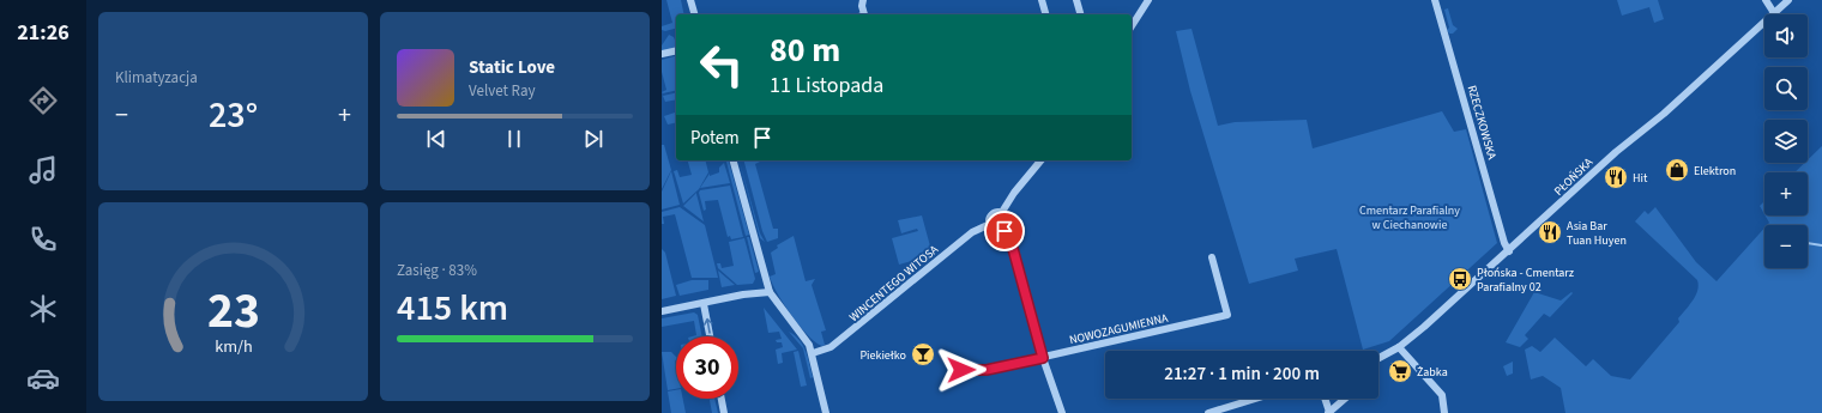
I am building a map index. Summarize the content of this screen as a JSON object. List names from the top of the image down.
{
  "streets": {
    "street": [
      "RZECZKOWSKA",
      "PŁOŃSKA",
      "WINCENTEGO WITOSA",
      "NOWOZAGUMIENNA"
    ]
  },
  "crossings": [
    ["RZECZKOWSKA", "PŁOŃSKA"]
  ],
  "parks": ["Cmentarz Parafialny w Ciechanowie"],
  "places": {
    "shop": ["Elektron"],
    "restaurant": ["Hit", "Asia Bar Tuan Huyen"],
    "bus stop": ["Płońska - Cmentarz Parafialny 02"],
    "bar": ["Piekiełko"],
    "supermarket": ["Żabka"]
  },
  "page": {
    "tabs": "21:26",
    "tile": [
      "Klimatyzacja",
      ["Zasięg · 83%", "415 km"]
    ],
    "map_buttons": ["+", "−"],
    "turn": ["80 m", "11 Listopada"],
    "song": ["Static Love", "Velvet Ray"],
    "heat": ["−", "23°", "+"],
    "then": "Potem",
    "limit": "30",
    "trip": "21:27 · 1 min · 200 m",
    "gauge": ["23", "km/h"]
  }
}
